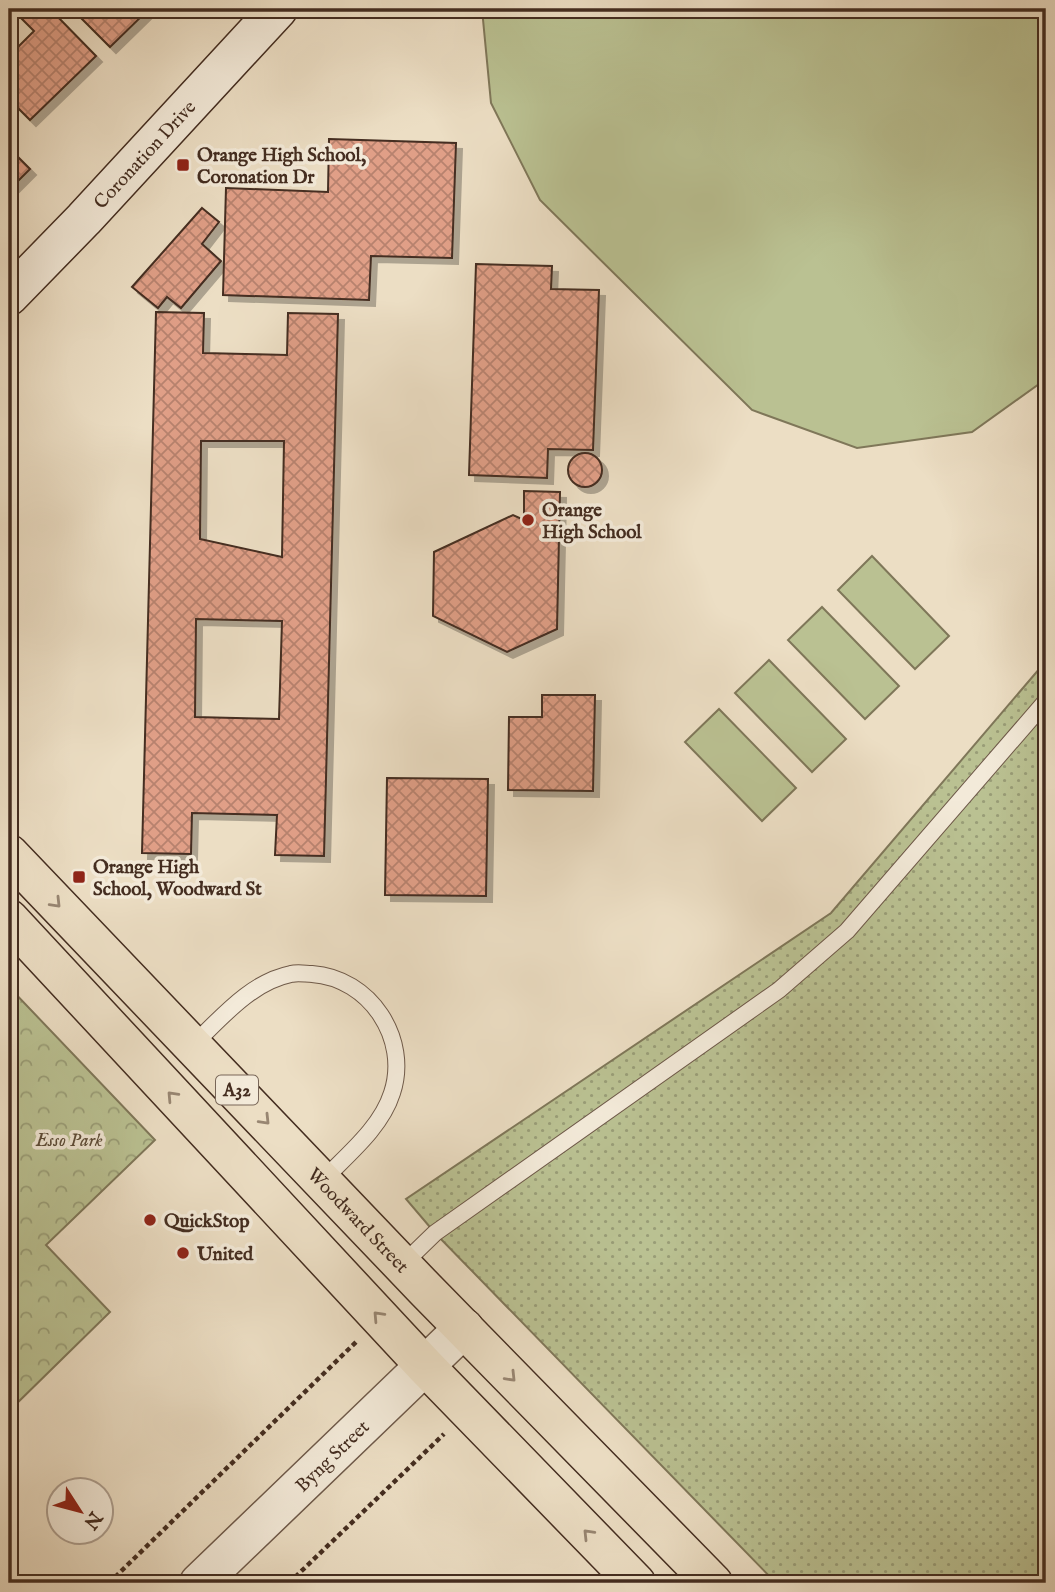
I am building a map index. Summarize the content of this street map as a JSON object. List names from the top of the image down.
{
  "streets": {
    "highway": ["A32", "Woodward Street"],
    "main road": ["Coronation Drive", "Byng Street"]
  },
  "crossings": [
    ["A32", "Byng Street"],
    ["Woodward Street", "Byng Street"]
  ],
  "parks": ["Esso Park"],
  "places": {
    "transit": ["Orange High School, Coronation Dr", "Orange High School, Woodward St"],
    "other": ["Orange High School", "QuickStop", "United"]
  },
  "north": "bottom right"
}
